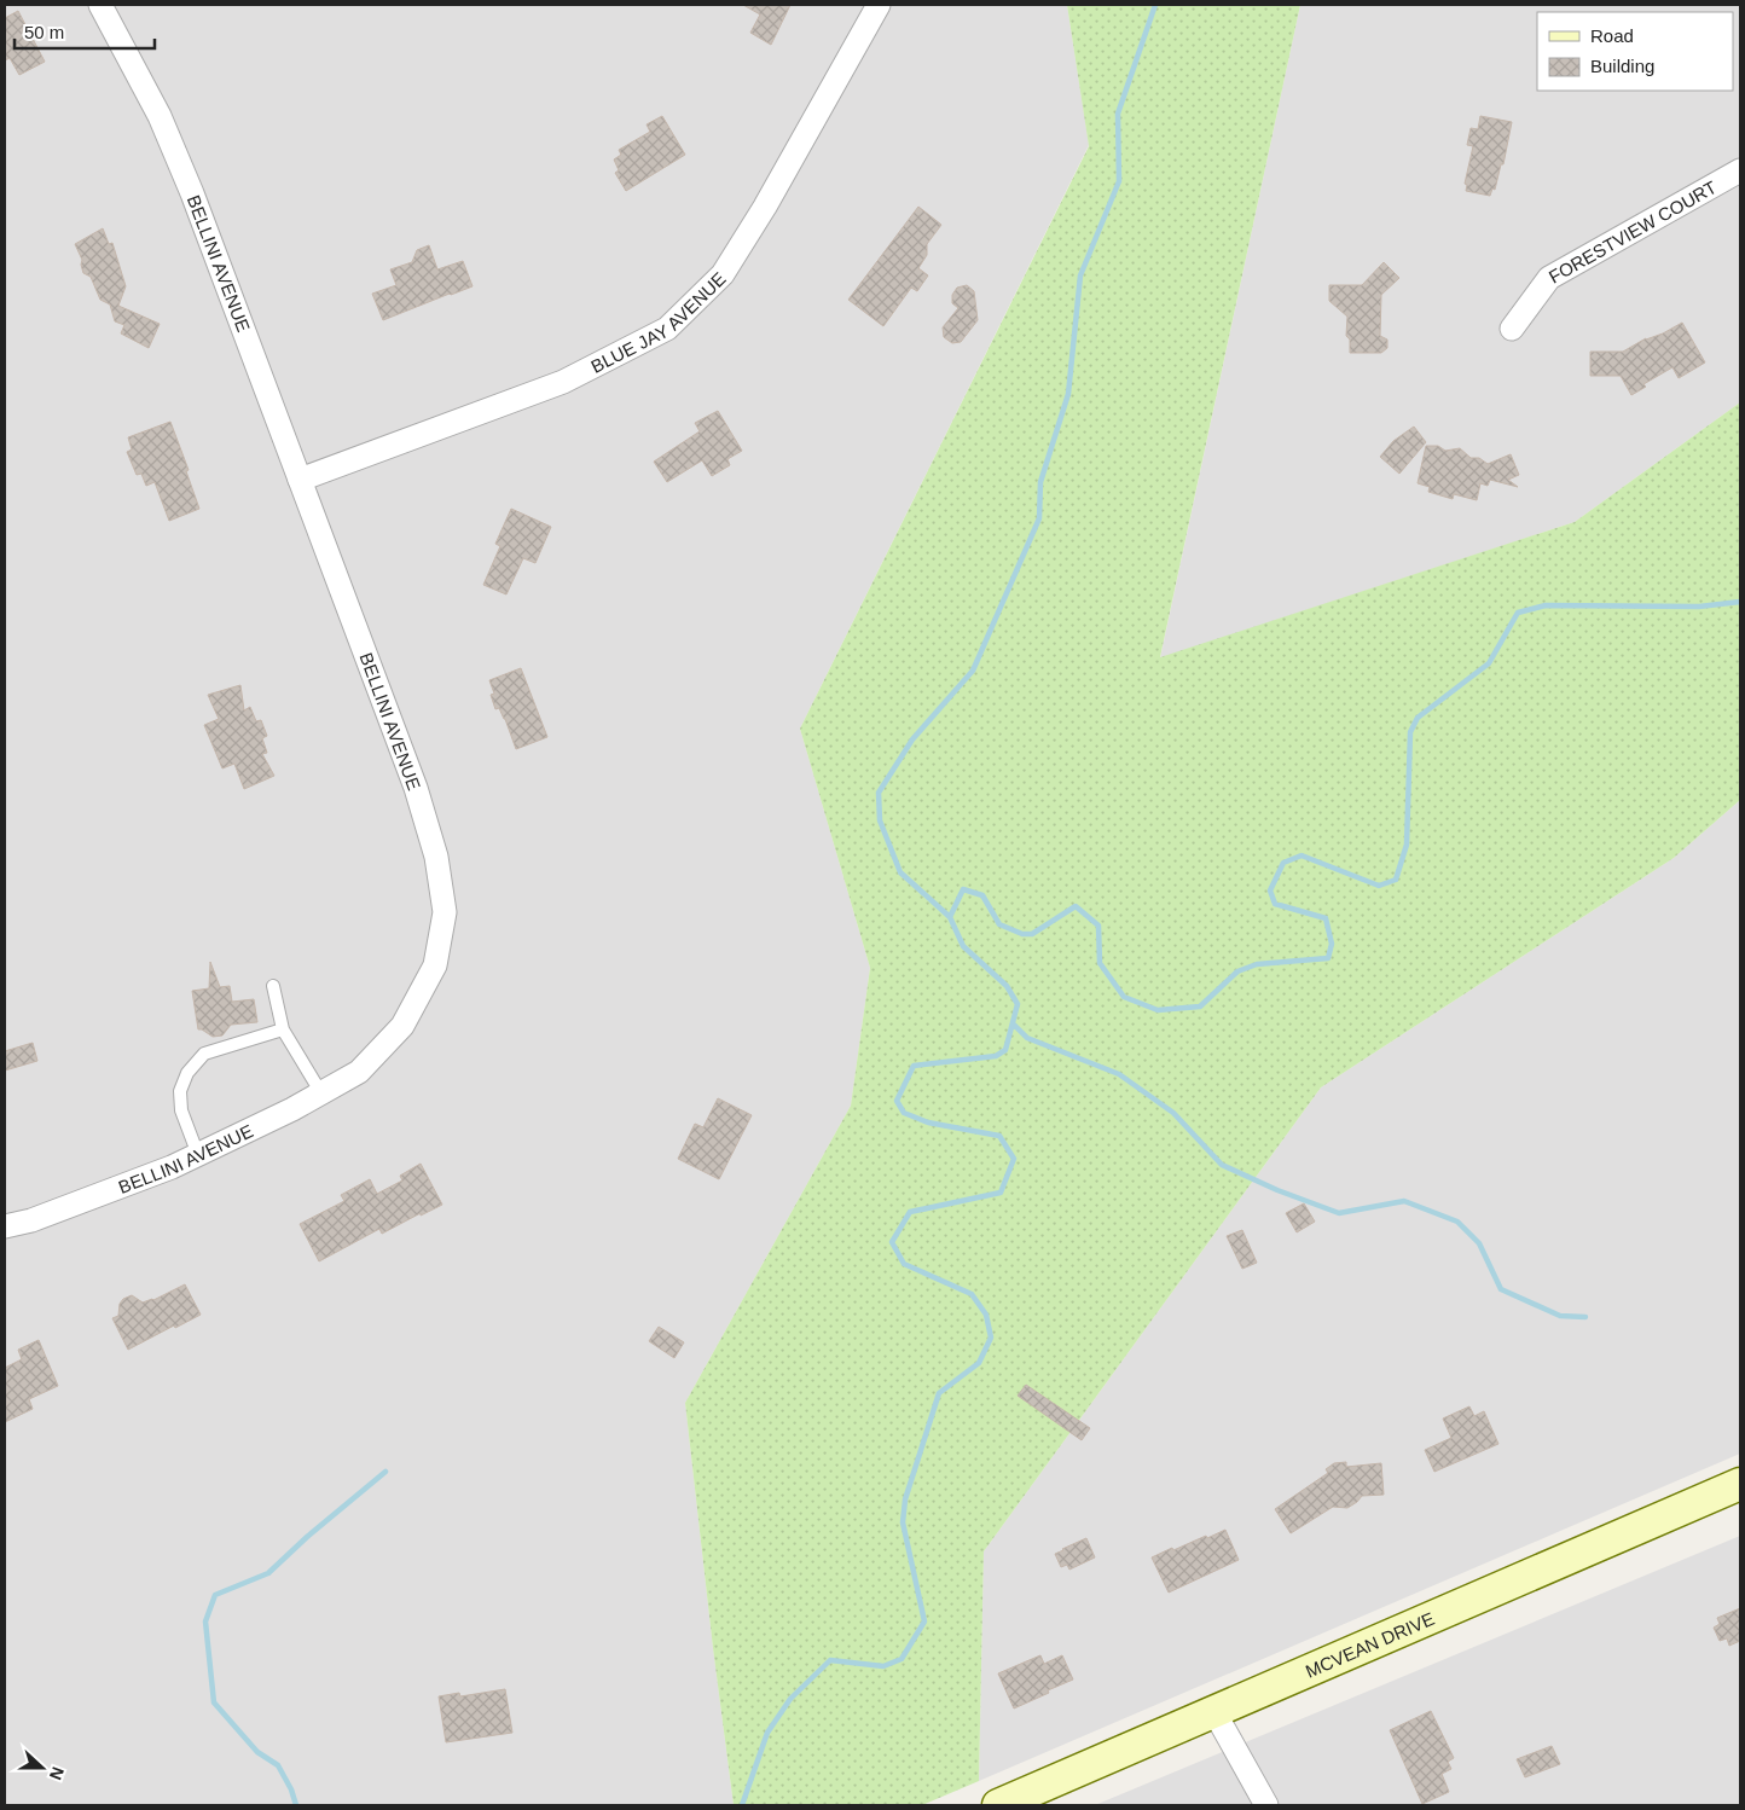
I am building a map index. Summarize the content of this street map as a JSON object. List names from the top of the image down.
{
  "streets": {
    "main road": ["MCVEAN DRIVE"],
    "street": ["FORESTVIEW COURT", "BELLINI AVENUE", "BLUE JAY AVENUE"]
  },
  "crossings": [
    ["BELLINI AVENUE", "BLUE JAY AVENUE"]
  ],
  "legend": ["Road", "Building"],
  "scale_bar": "50 m",
  "north": "right"
}
